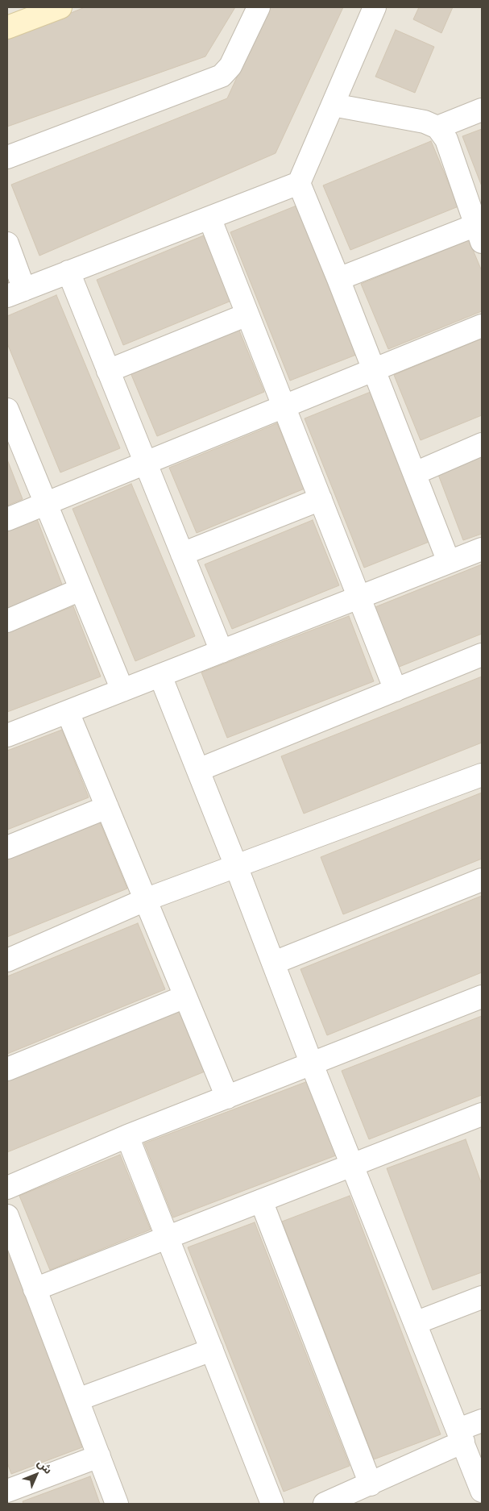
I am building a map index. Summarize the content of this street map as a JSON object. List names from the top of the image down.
{
  "north": "top right"
}
